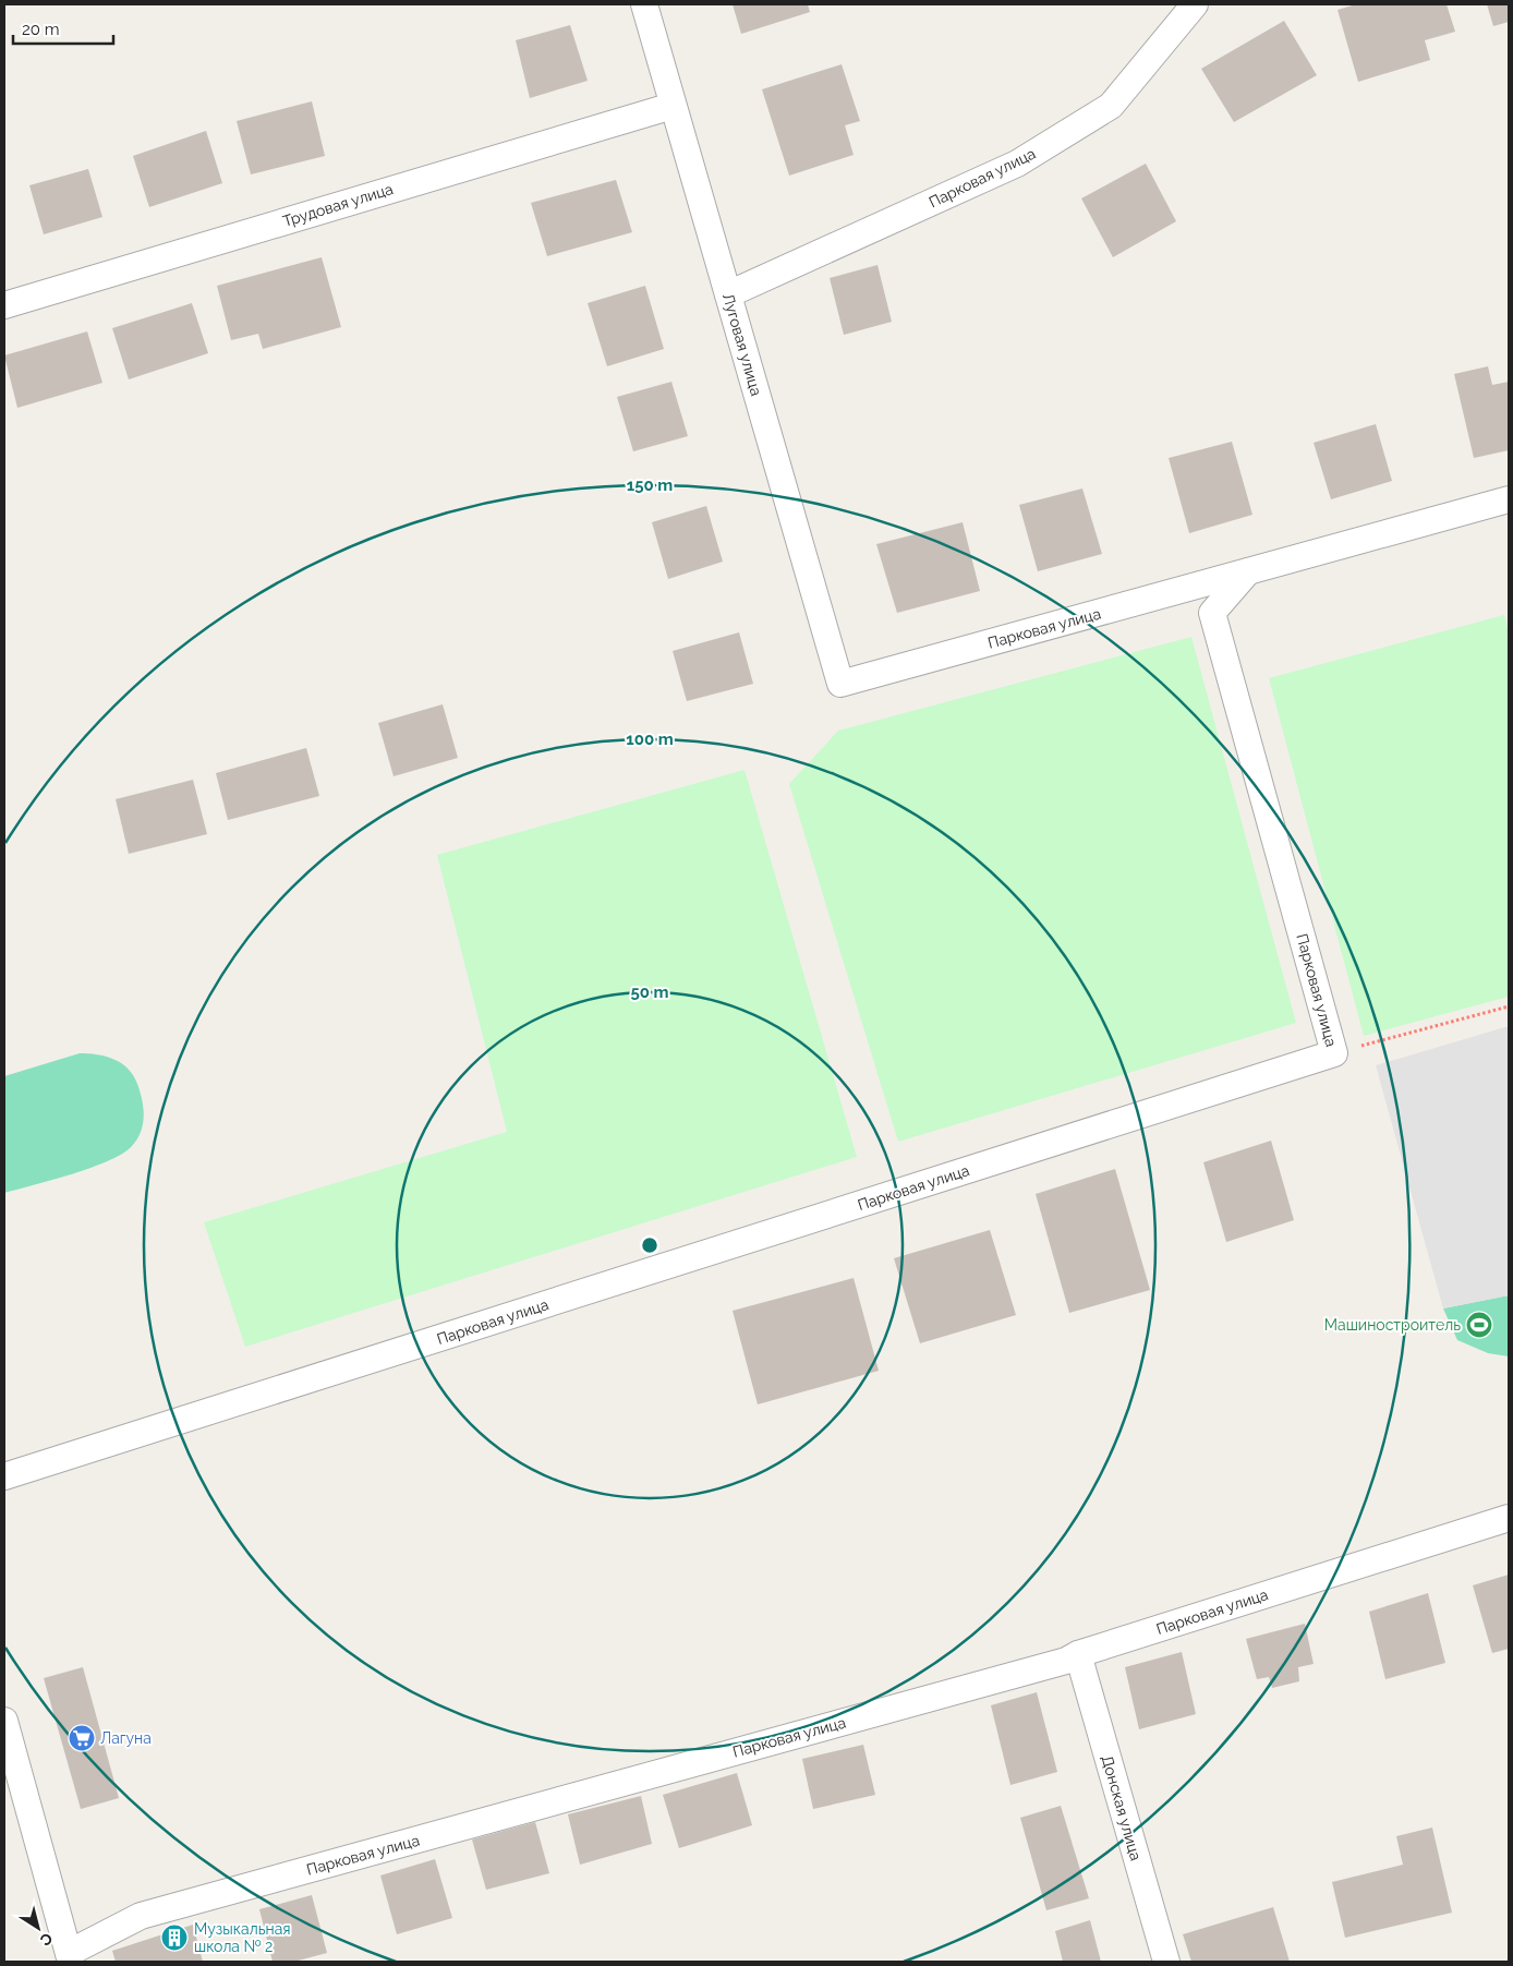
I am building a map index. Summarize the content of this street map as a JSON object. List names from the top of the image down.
{
  "streets": {
    "street": [
      "Парковая улица",
      "Трудовая улица",
      "Луговая улица",
      "Донская улица"
    ]
  },
  "crossings": [
    ["Парковая улица", "Луговая улица"],
    ["Парковая улица", "Донская улица"],
    ["Трудовая улица", "Луговая улица"]
  ],
  "places": {
    "sports": ["Машиностроитель"],
    "supermarket": ["Лагуна"],
    "building": ["Музыкальная школа № 2"]
  },
  "scale_bar": "20 m",
  "north": "bottom right",
  "rings": ["150 m", "100 m", "50 m"]
}
